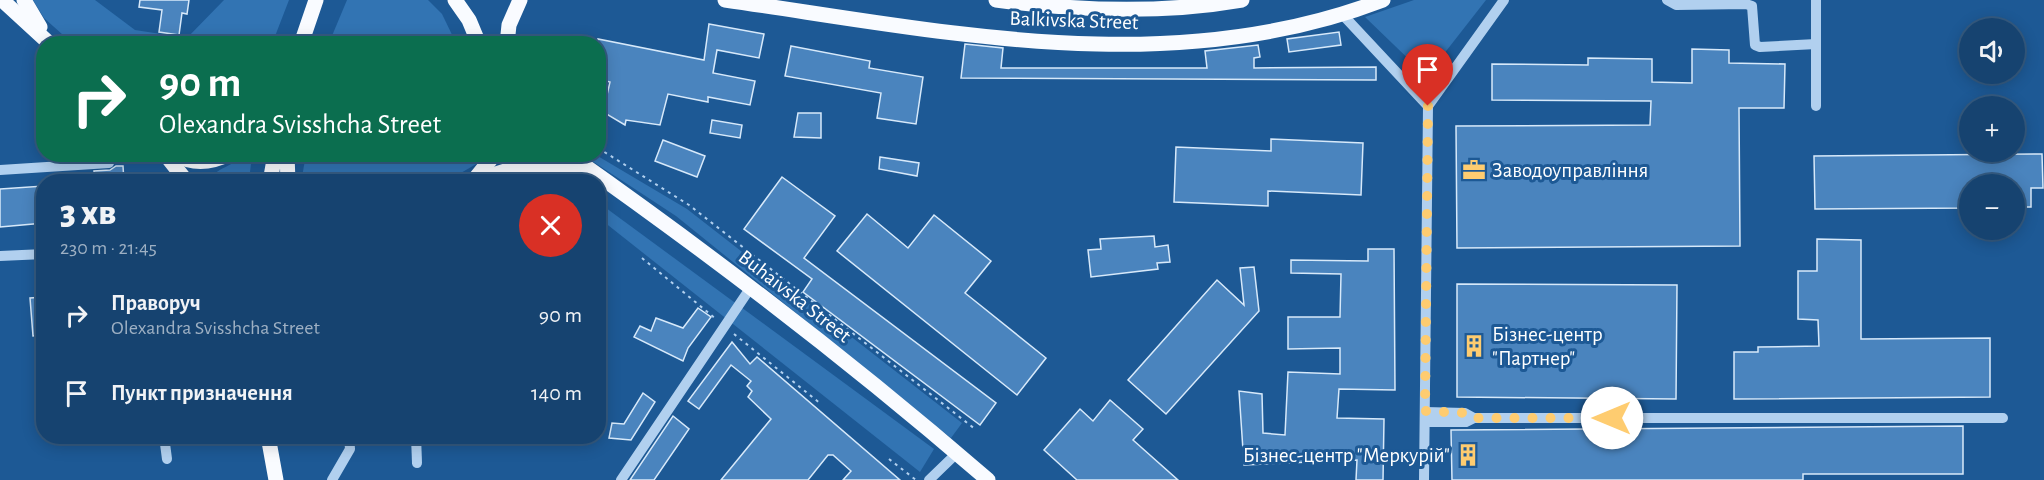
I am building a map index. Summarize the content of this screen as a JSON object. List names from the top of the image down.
{
  "streets": {
    "main road": ["Balkivska Street", "Buhaivska Street"]
  },
  "places": {
    "office": ["Заводоуправління"],
    "building": ["Бізнес-центр \"Партнер\"", "Бізнес-центр \"Меркурій\""]
  },
  "page": {
    "map_buttons": ["+", "−"],
    "turn": ["90 m", "Olexandra Svisshcha Street"],
    "heading": ["3 хв", "230 m · 21:45"],
    "list": [
      {
        "name": "Праворуч",
        "note": "Olexandra Svisshcha Street",
        "value": "90 m"
      },
      {
        "name": "Пункт призначення",
        "value": "140 m"
      }
    ]
  }
}
